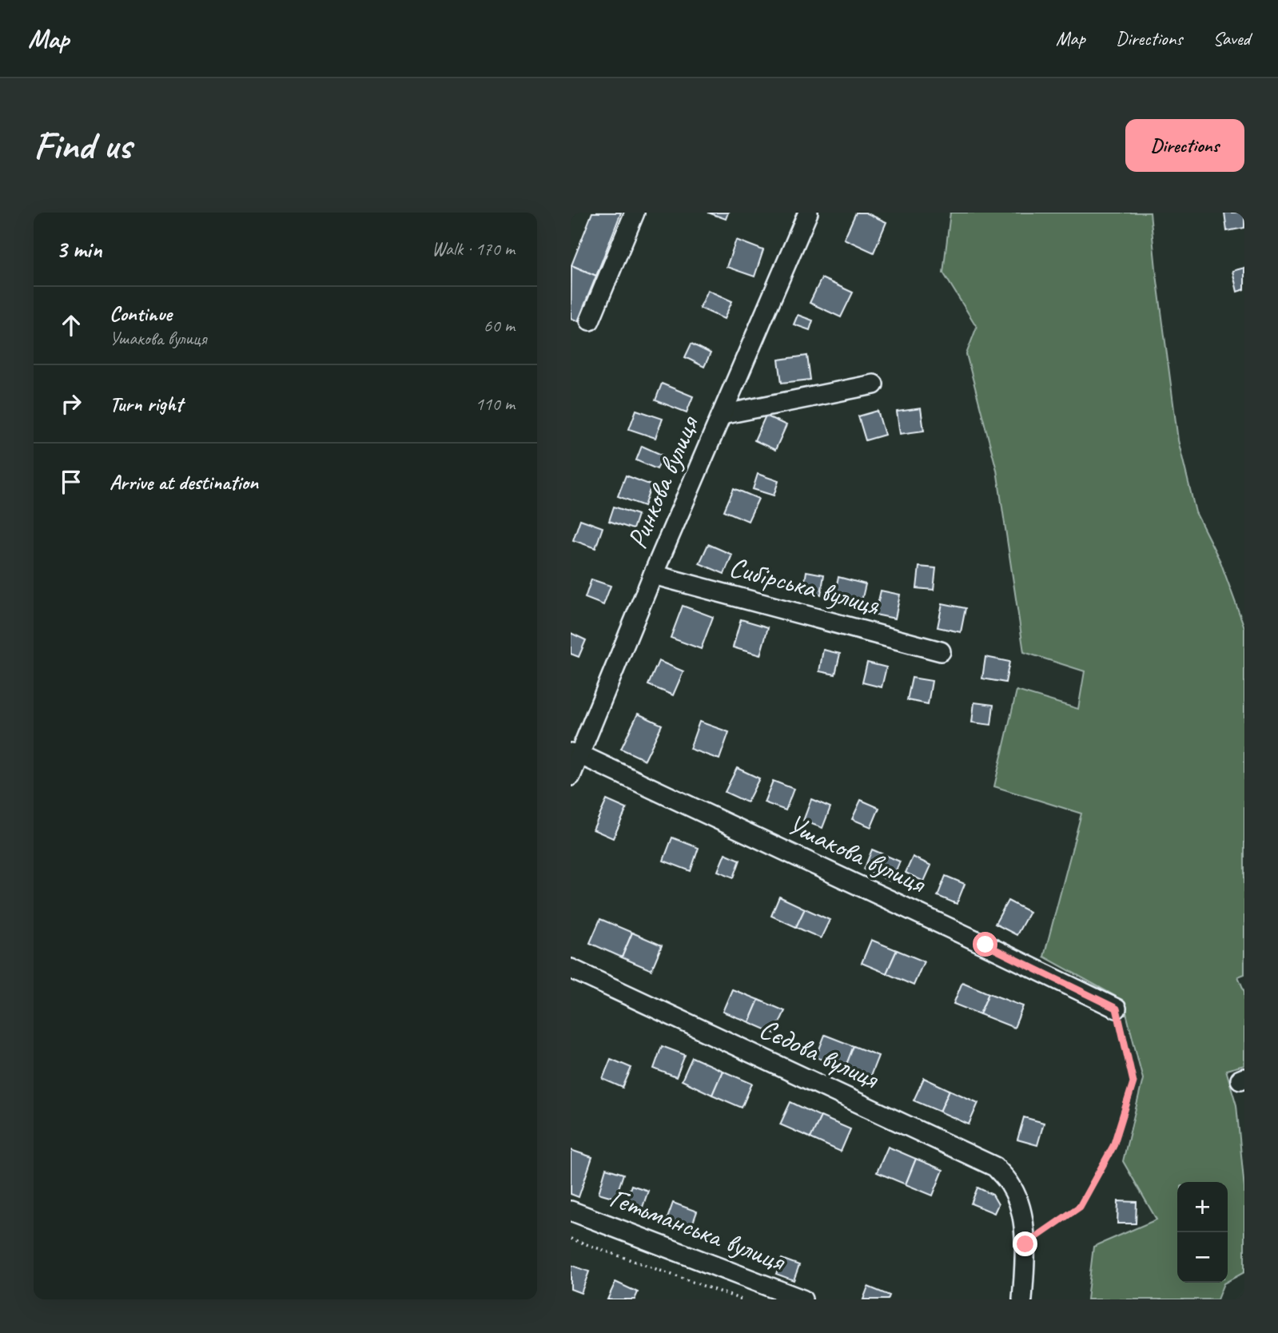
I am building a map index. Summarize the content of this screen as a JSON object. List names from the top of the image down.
{
  "streets": {
    "street": [
      "Ринкова вулиця",
      "Сибірська вулиця",
      "Ушакова вулиця",
      "Сєдова вулиця",
      "Гетьманська вулиця"
    ]
  },
  "crossings": [
    ["Ринкова вулиця", "Сибірська вулиця"],
    ["Ринкова вулиця", "Ушакова вулиця"]
  ],
  "page": {
    "header": "Map",
    "nav": ["Map", "Directions", "Saved"],
    "buttons": "Directions",
    "title": "Find us",
    "heading": ["3 min", "Walk · 170 m"],
    "list": [
      ["Continue", "Ушакова вулиця", "60 m"],
      ["Turn right", "110 m"],
      "Arrive at destination"
    ],
    "map_buttons": ["+", "−"]
  }
}
